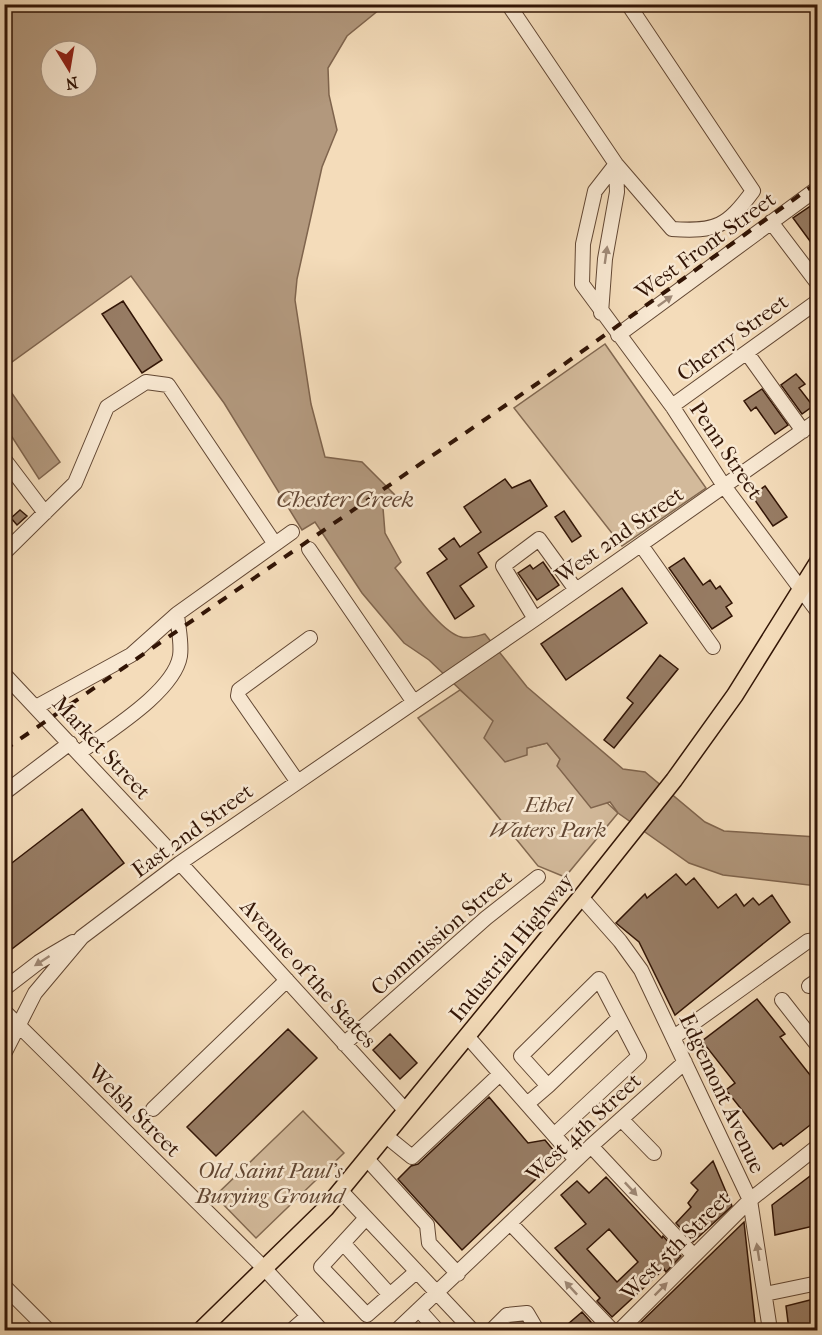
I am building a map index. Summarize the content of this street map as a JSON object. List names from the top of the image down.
{
  "streets": {
    "main road": ["Industrial Highway"],
    "street": [
      "West Front Street",
      "Cherry Street",
      "Penn Street",
      "West 2nd Street",
      "Market Street",
      "East 2nd Street",
      "Commission Street",
      "Avenue of the States",
      "Edgemont Avenue",
      "Welsh Street",
      "West 4th Street",
      "West 5th Street"
    ]
  },
  "crossings": [
    ["West Front Street", "Penn Street"],
    ["Cherry Street", "Penn Street"],
    ["Penn Street", "West 2nd Street"],
    ["Penn Street", "Industrial Highway"],
    ["West 2nd Street", "East 2nd Street"],
    ["East 2nd Street", "Avenue of the States"],
    ["East 2nd Street", "Welsh Street"],
    ["Commission Street", "Avenue of the States"],
    ["Industrial Highway", "Avenue of the States"],
    ["Industrial Highway", "Edgemont Avenue"],
    ["Industrial Highway", "Welsh Street"],
    ["Edgemont Avenue", "West 4th Street"],
    ["Edgemont Avenue", "West 5th Street"]
  ],
  "one_way": ["West Front Street", "West 5th Street"],
  "water": ["Chester Creek"],
  "parks": ["Ethel Waters Park", "Old Saint Paul's Burying Ground"],
  "north": "bottom"
}
